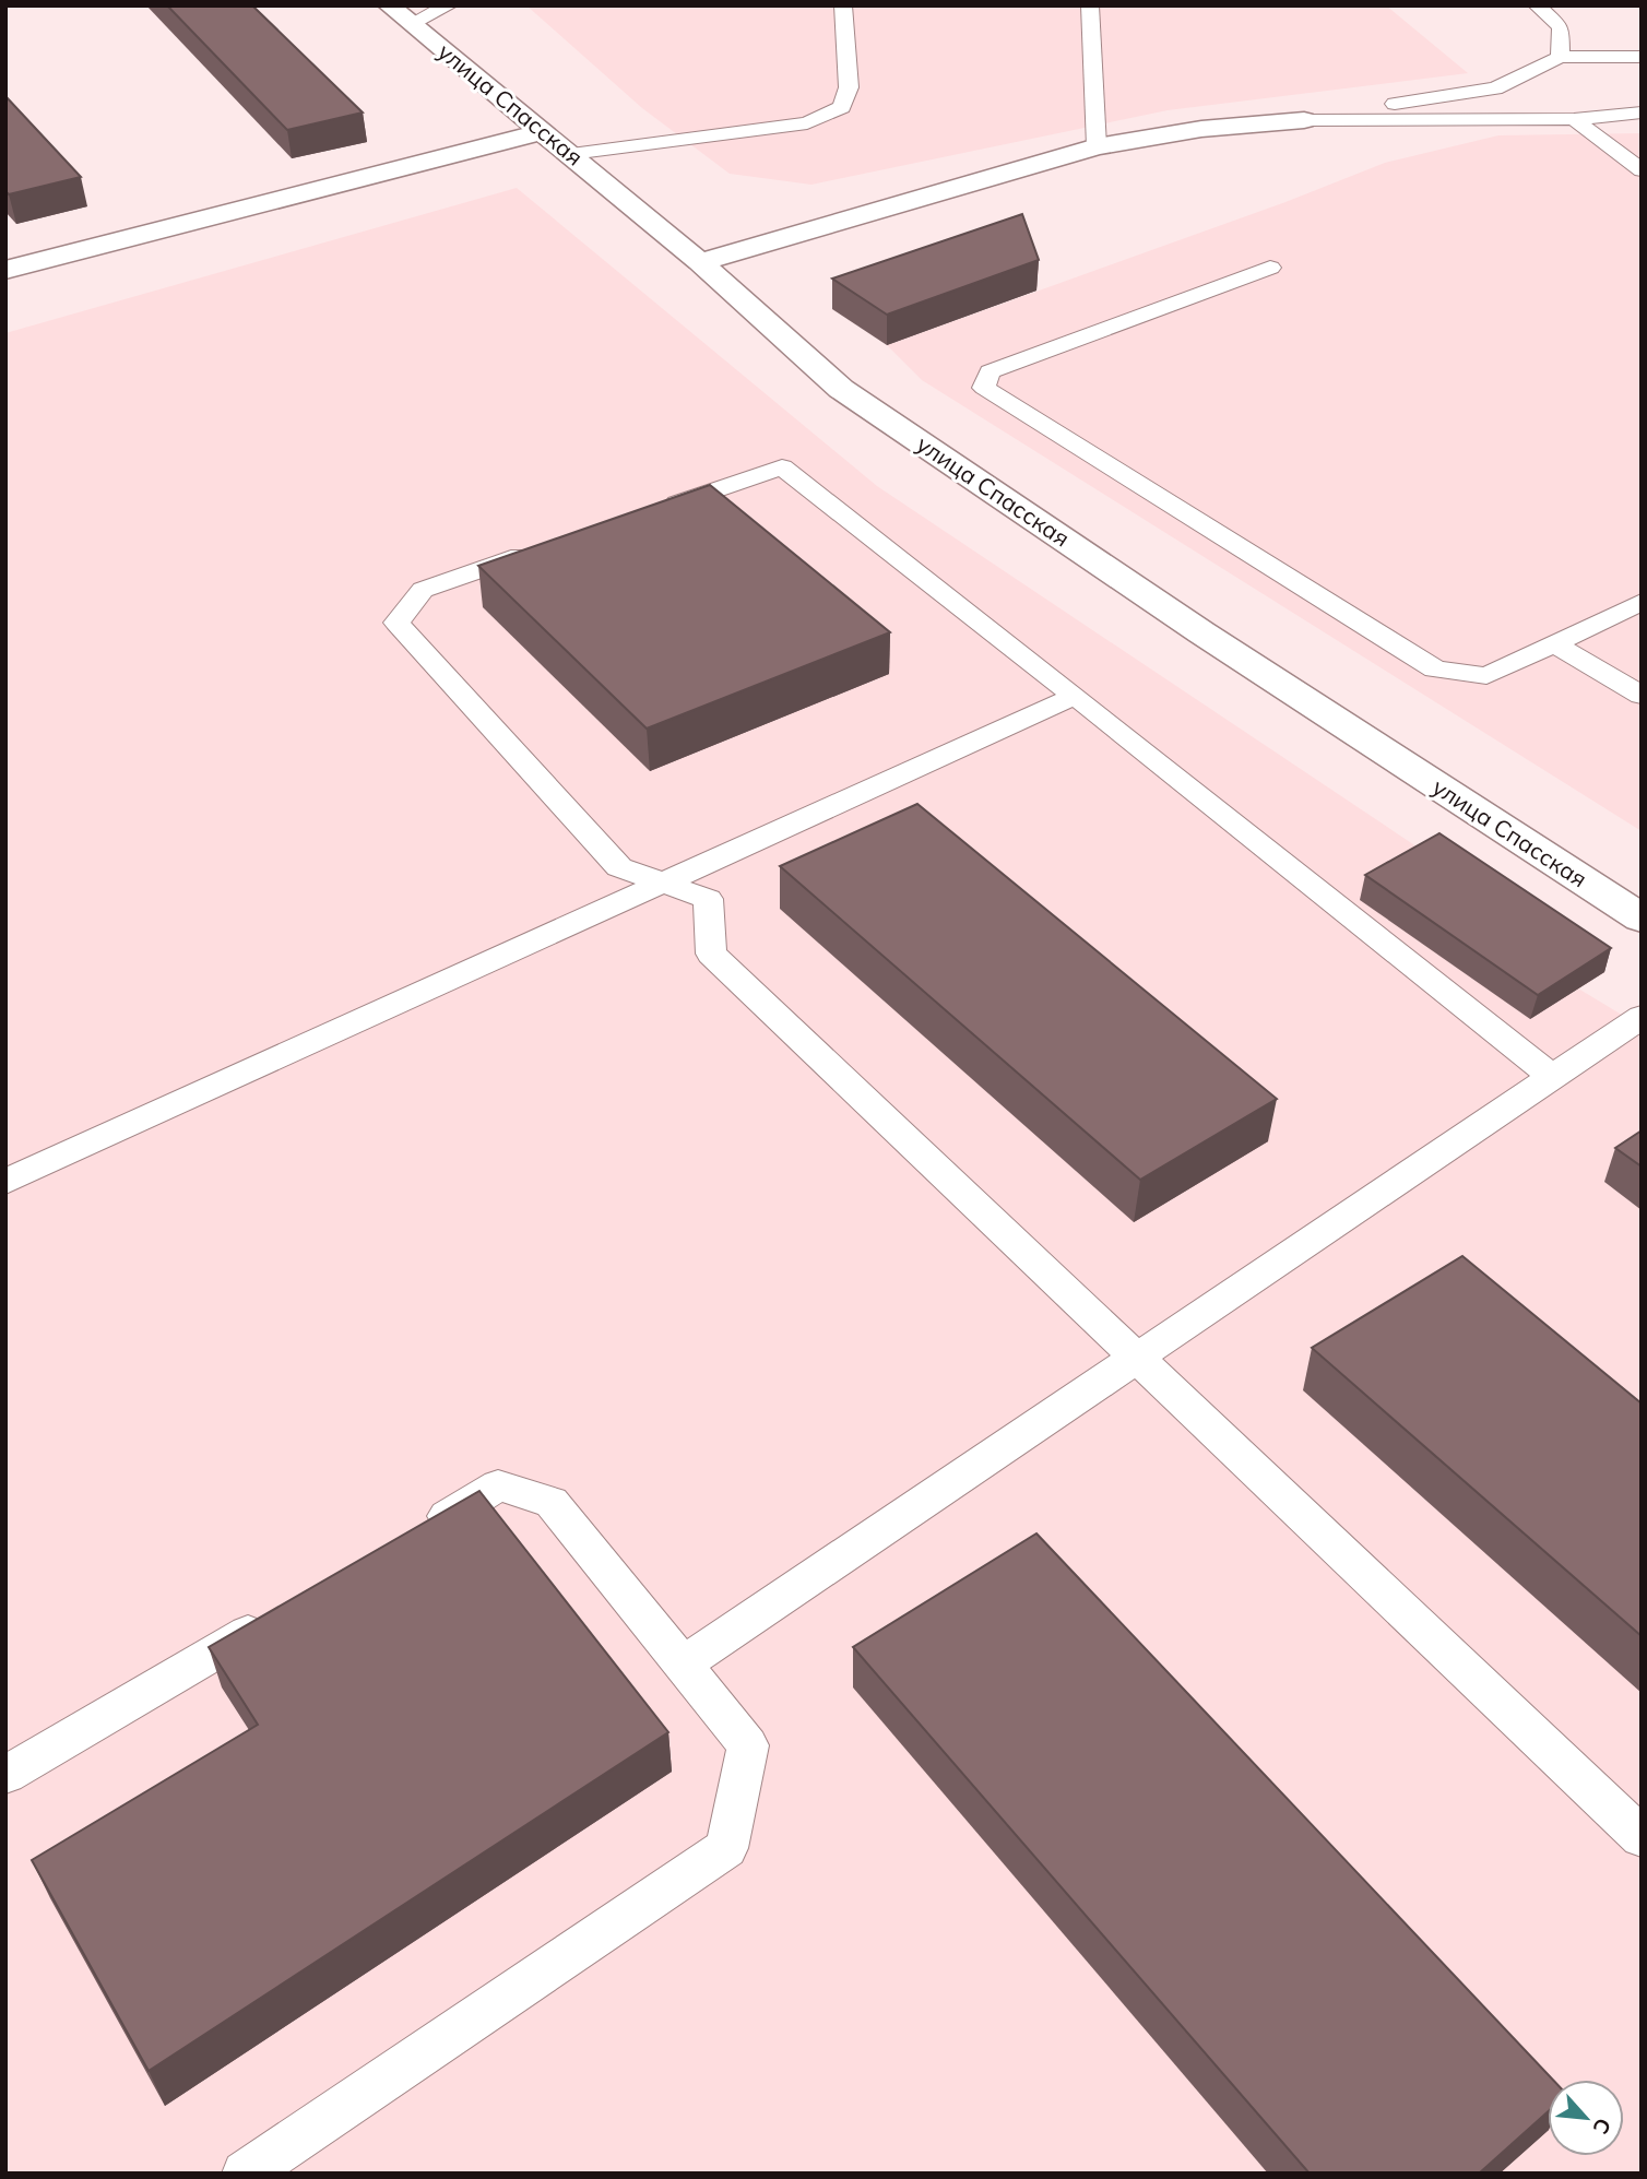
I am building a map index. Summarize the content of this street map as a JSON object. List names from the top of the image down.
{
  "streets": {
    "street": ["улица Спасская"]
  },
  "north": "bottom right"
}
